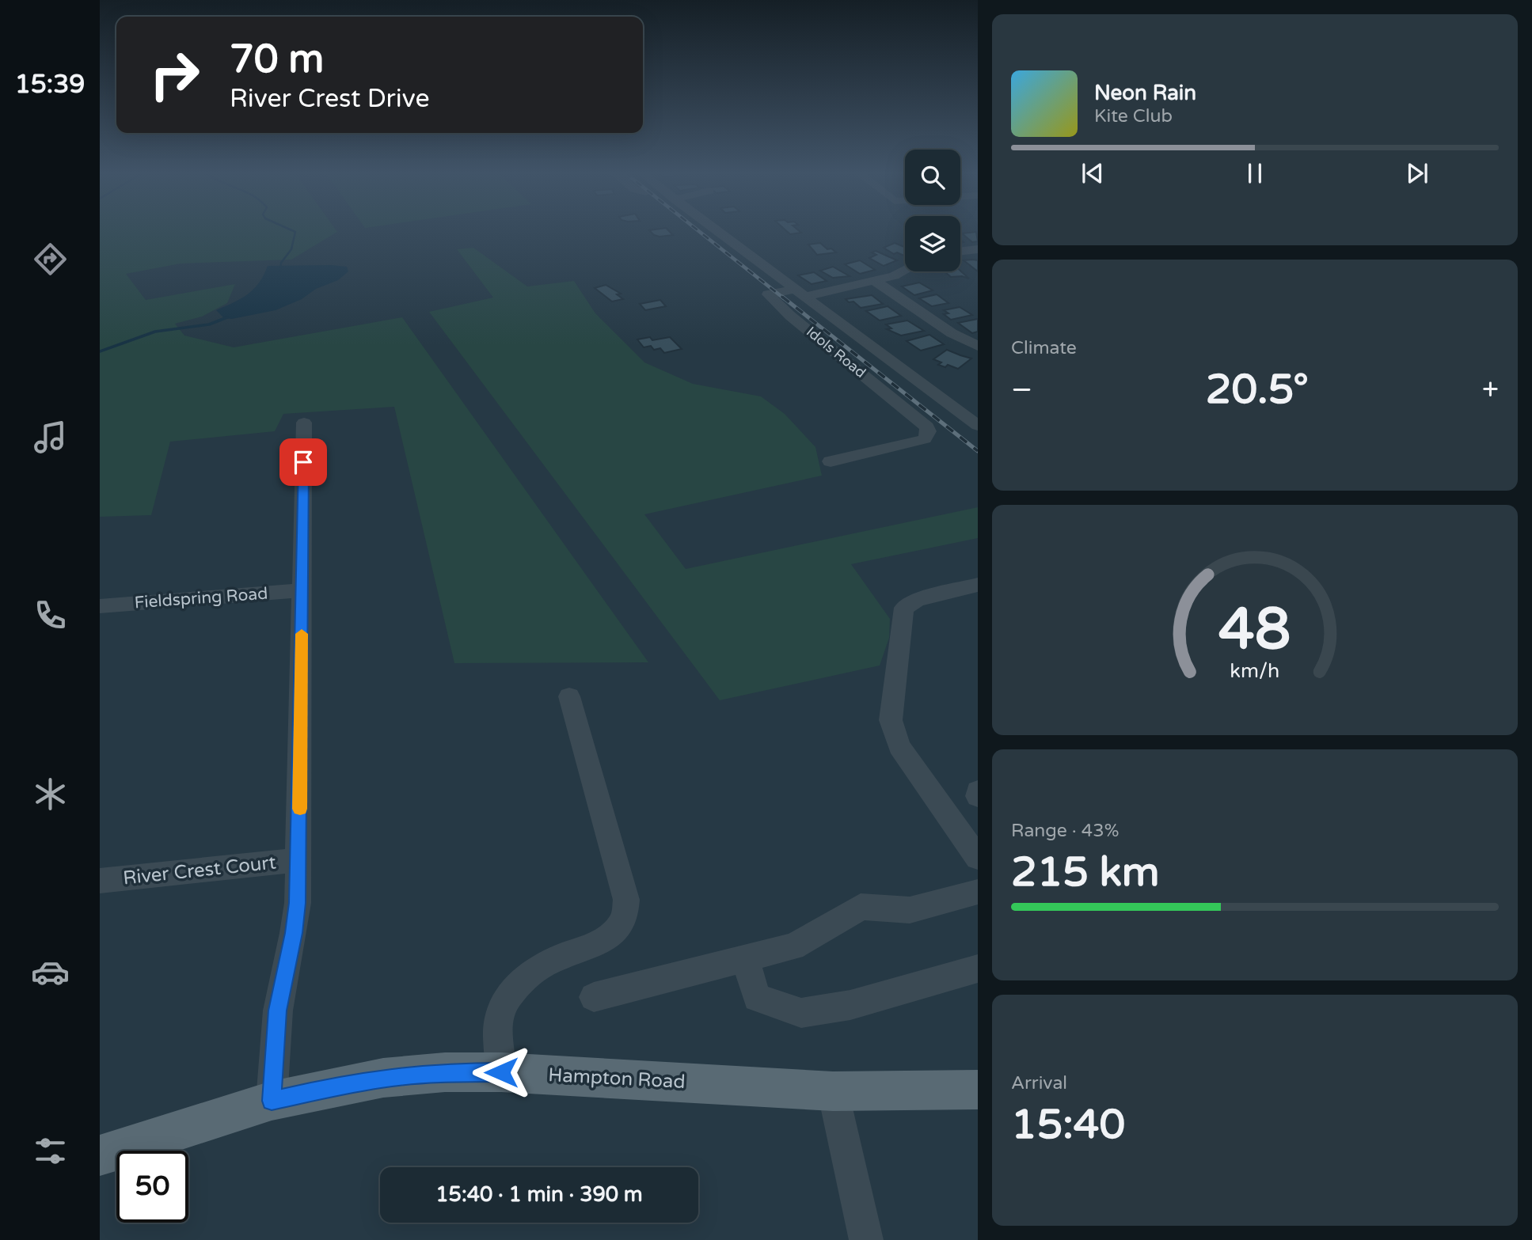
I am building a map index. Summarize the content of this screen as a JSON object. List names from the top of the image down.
{
  "streets": {
    "main road": ["Hampton Road"],
    "street": ["Idols Road", "Fieldspring Road", "River Crest Court"]
  },
  "page": {
    "tabs": "15:39",
    "turn": ["70 m", "River Crest Drive"],
    "song": ["Neon Rain", "Kite Club"],
    "tile": [
      "Climate",
      ["Range · 43%", "215 km"],
      ["Arrival", "15:40"]
    ],
    "heat": ["−", "20.5°", "+"],
    "limit": "50",
    "trip": "15:40 · 1 min · 390 m",
    "gauge": ["48", "km/h"]
  }
}
